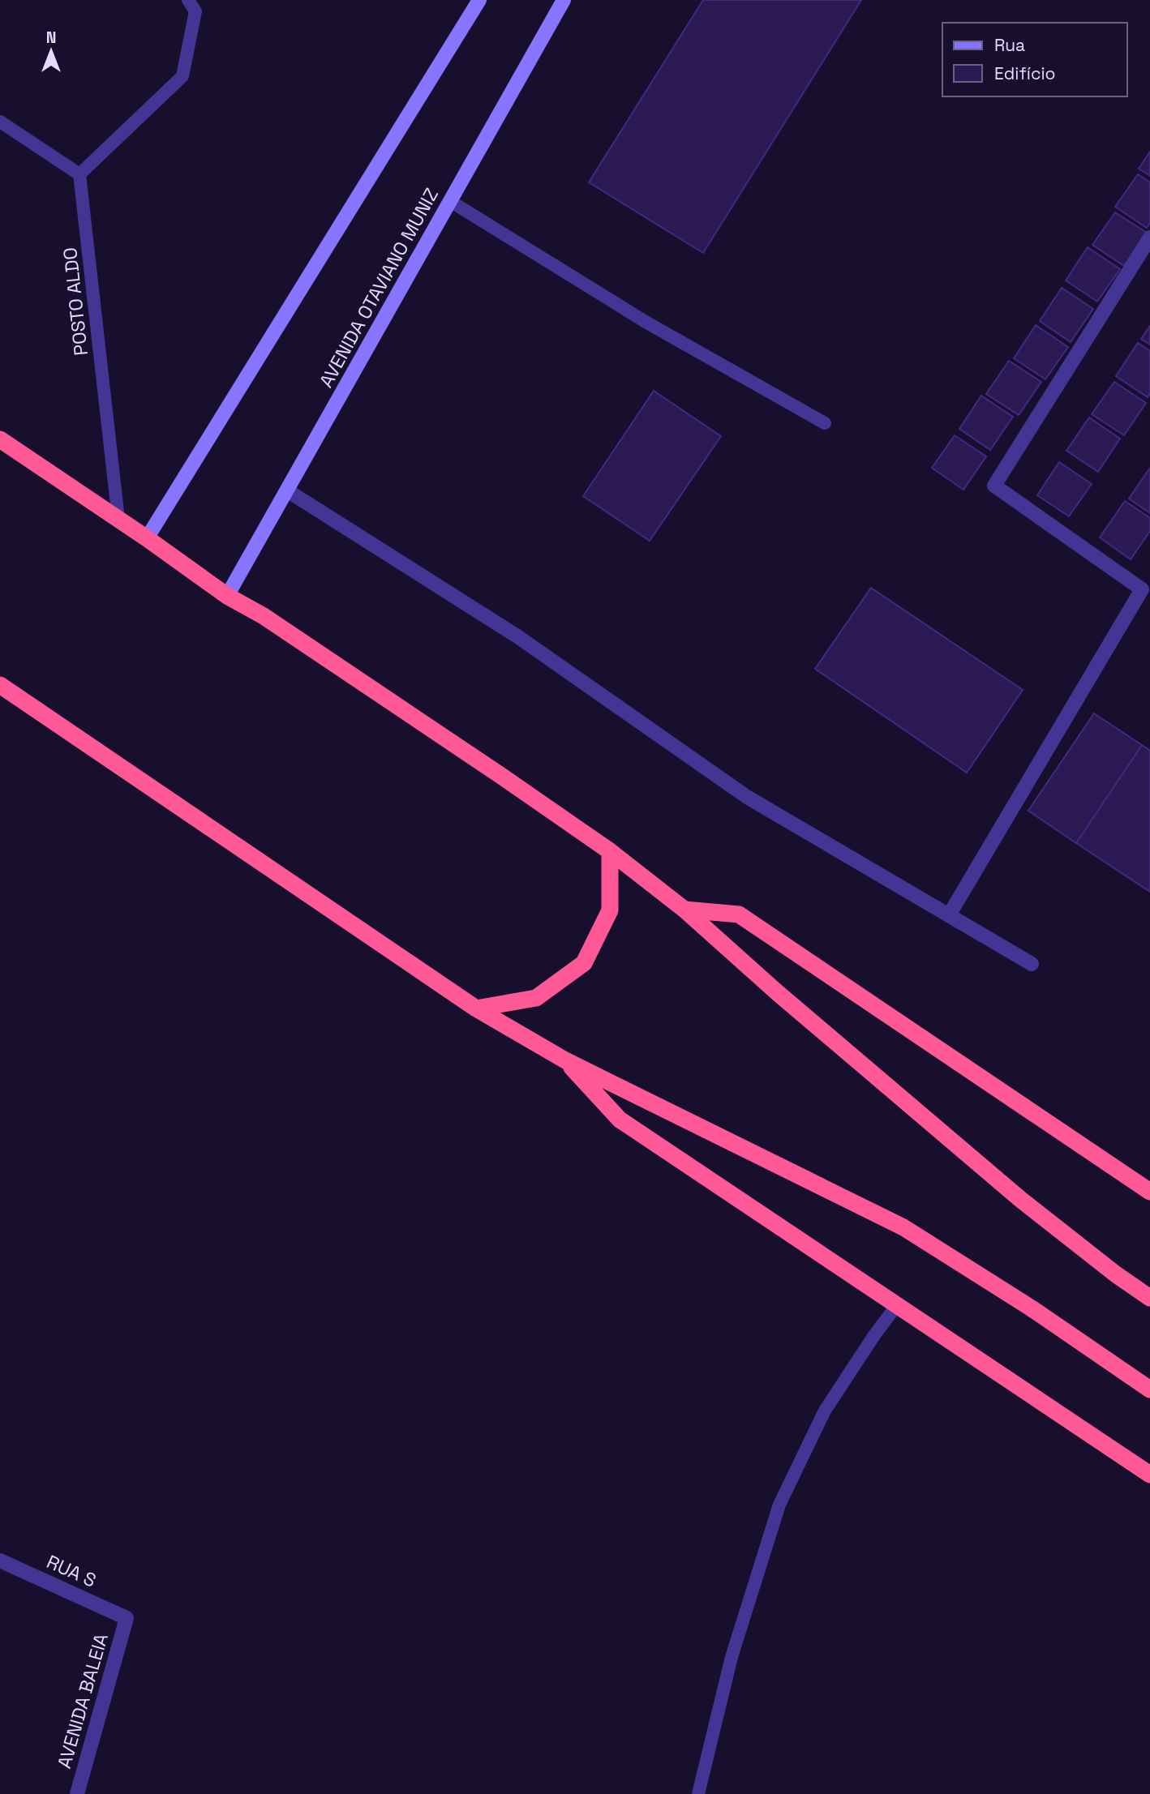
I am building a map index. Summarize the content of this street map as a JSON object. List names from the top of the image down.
{
  "streets": {
    "main road": ["AVENIDA OTAVIANO MUNIZ"],
    "street": ["RUA S", "AVENIDA BALEIA"],
    "lane": ["POSTO ALDO"]
  },
  "crossings": [
    ["RUA S", "AVENIDA BALEIA"]
  ],
  "legend": ["Rua", "Edifício"],
  "north": "top"
}
